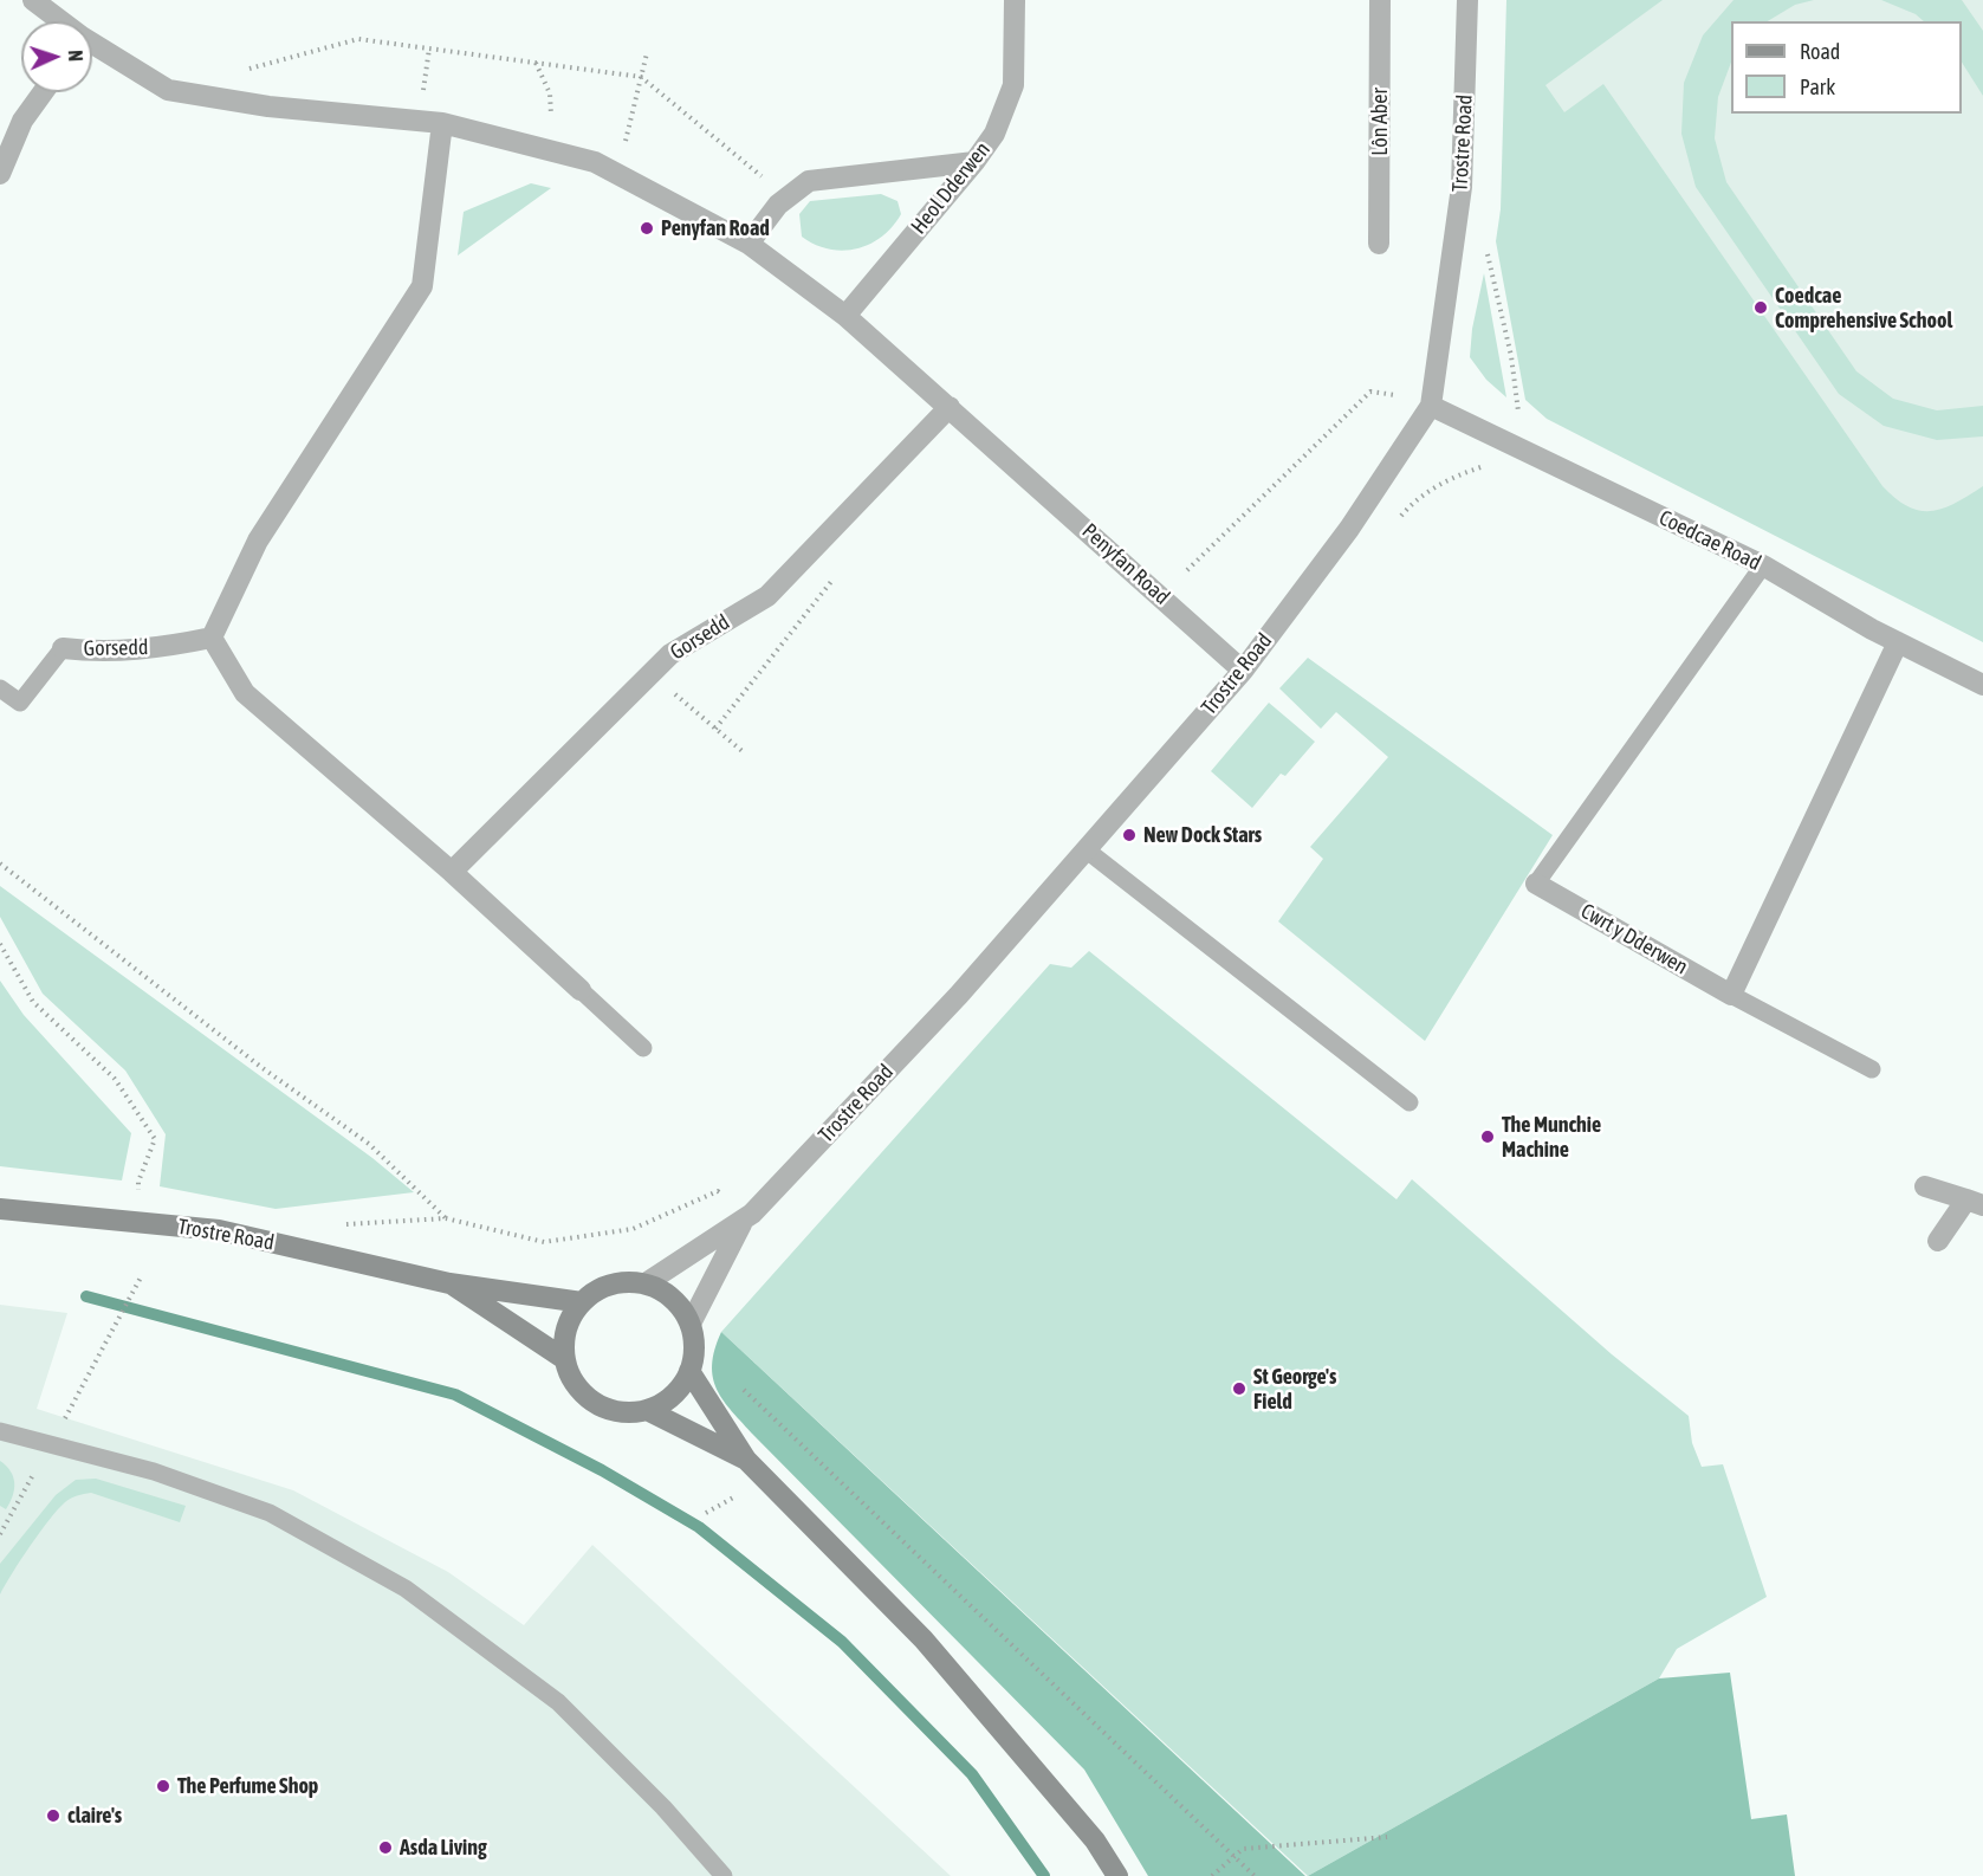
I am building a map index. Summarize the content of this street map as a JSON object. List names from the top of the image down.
{
  "streets": {
    "main road": ["Trostre Road"],
    "street": [
      "Lôn Aber",
      "Heol Dderwen",
      "Coedcae Road",
      "Penyfan Road",
      "Gorsedd",
      "Cwrt y Dderwen"
    ]
  },
  "crossings": [
    ["Trostre Road", "Coedcae Road"],
    ["Trostre Road", "Penyfan Road"],
    ["Heol Dderwen", "Penyfan Road"],
    ["Coedcae Road", "Cwrt y Dderwen"],
    ["Penyfan Road", "Gorsedd"]
  ],
  "places": [
    "Penyfan Road",
    "Coedcae Comprehensive School",
    "New Dock Stars",
    "The Munchie Machine",
    "St George's Field",
    "The Perfume Shop",
    "claire's",
    "Asda Living"
  ],
  "legend": ["Road", "Park"],
  "north": "right"
}
